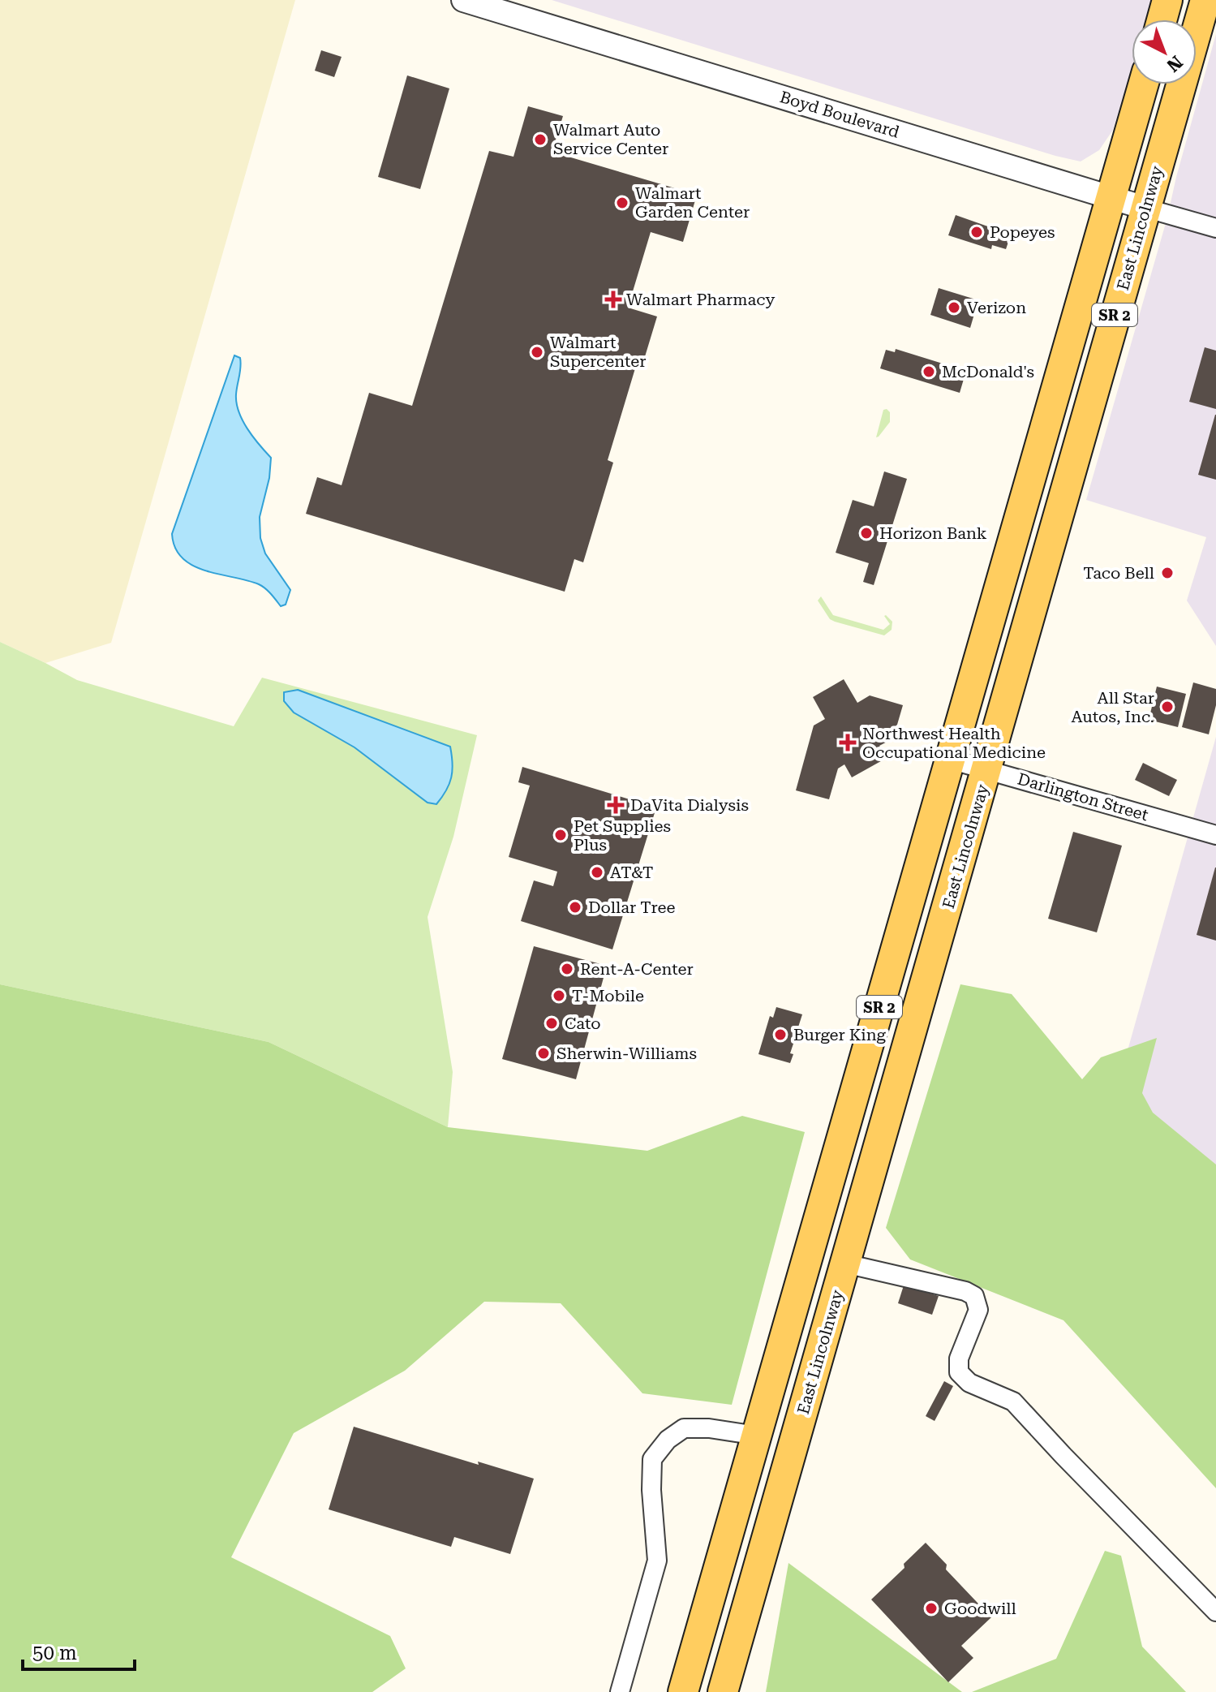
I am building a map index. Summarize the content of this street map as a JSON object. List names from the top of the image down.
{
  "streets": {
    "main road": ["East Lincolnway", "SR 2"],
    "street": ["Boyd Boulevard", "Darlington Street"]
  },
  "crossings": [
    ["Boyd Boulevard", "East Lincolnway"],
    ["Boyd Boulevard", "SR 2"],
    ["East Lincolnway", "Darlington Street"],
    ["SR 2", "Darlington Street"]
  ],
  "places": {
    "other": [
      "Walmart Auto Service Center",
      "Walmart Garden Center",
      "Popeyes",
      "Verizon",
      "Walmart Supercenter",
      "McDonald's",
      "Horizon Bank",
      "Taco Bell",
      "All Star Autos, Inc.",
      "Pet Supplies Plus",
      "AT&T",
      "Dollar Tree",
      "Rent-A-Center",
      "T-Mobile",
      "Cato",
      "Burger King",
      "Sherwin-Williams",
      "Goodwill"
    ],
    "health": ["Walmart Pharmacy", "Northwest Health Occupational Medicine", "DaVita Dialysis"]
  },
  "scale_bar": "50 m",
  "north": "bottom right"
}
